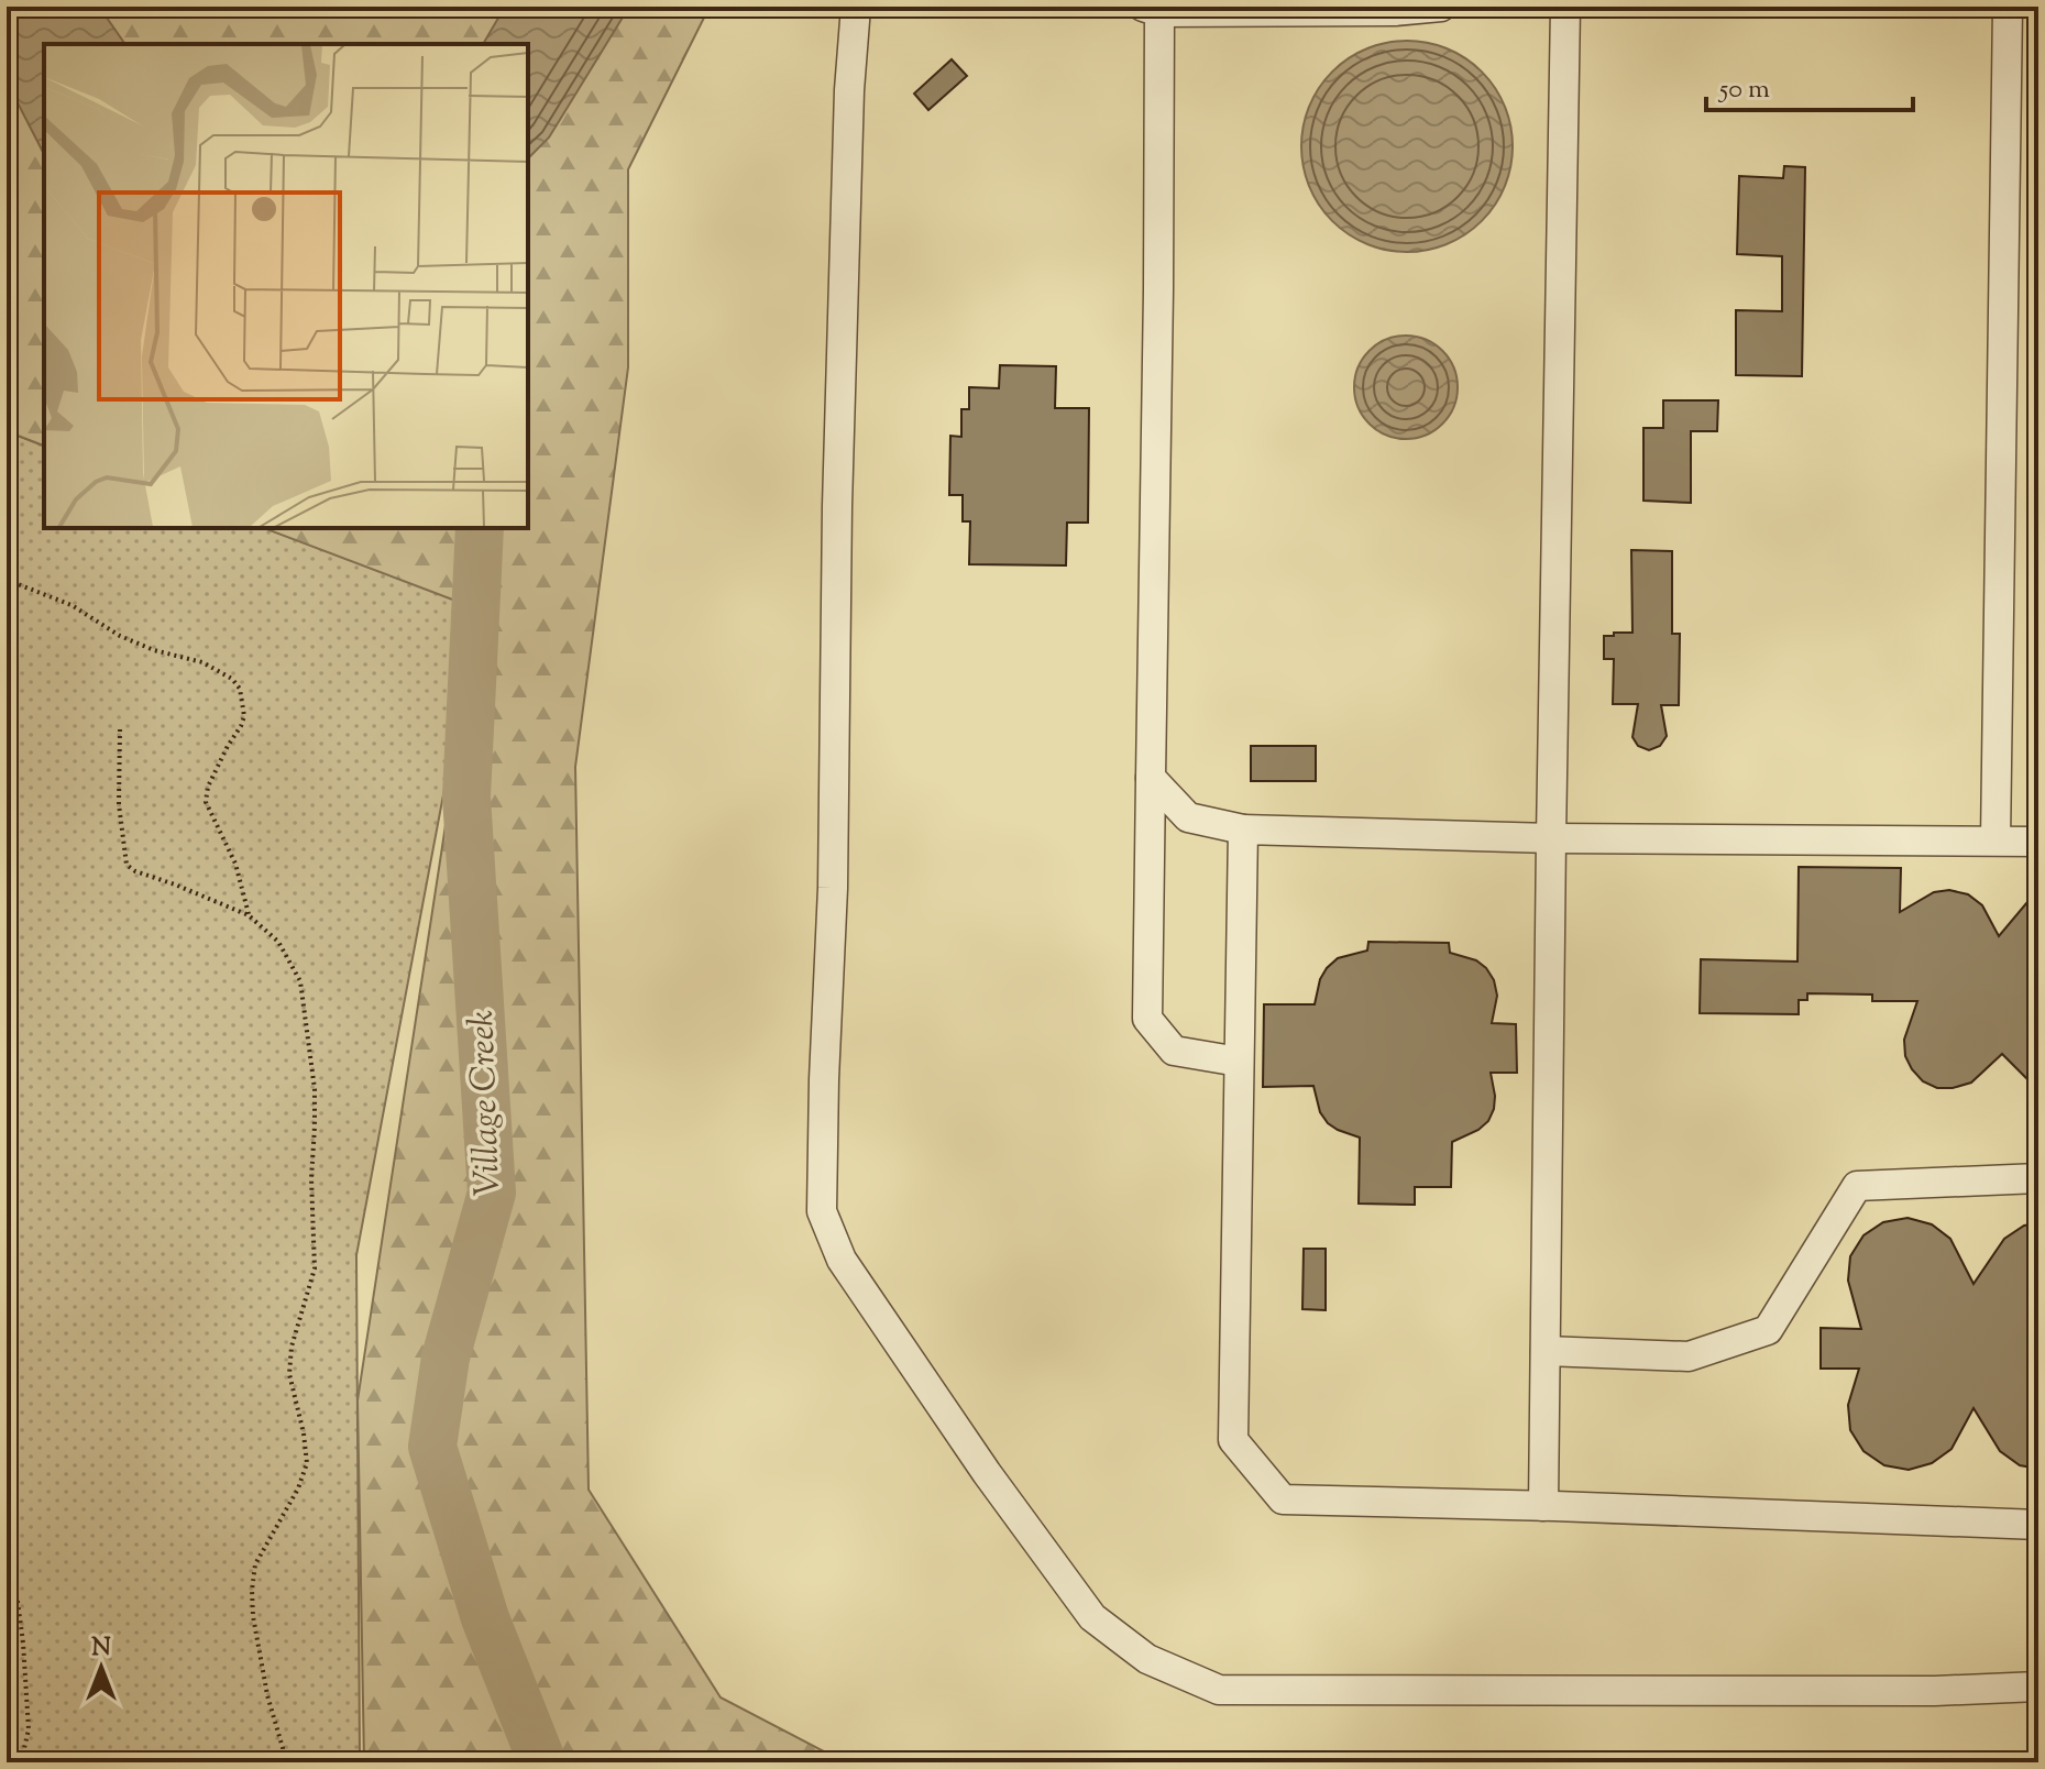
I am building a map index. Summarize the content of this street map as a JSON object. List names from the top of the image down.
{
  "water": ["Village Creek"],
  "scale_bar": "50 m",
  "north": "top"
}
